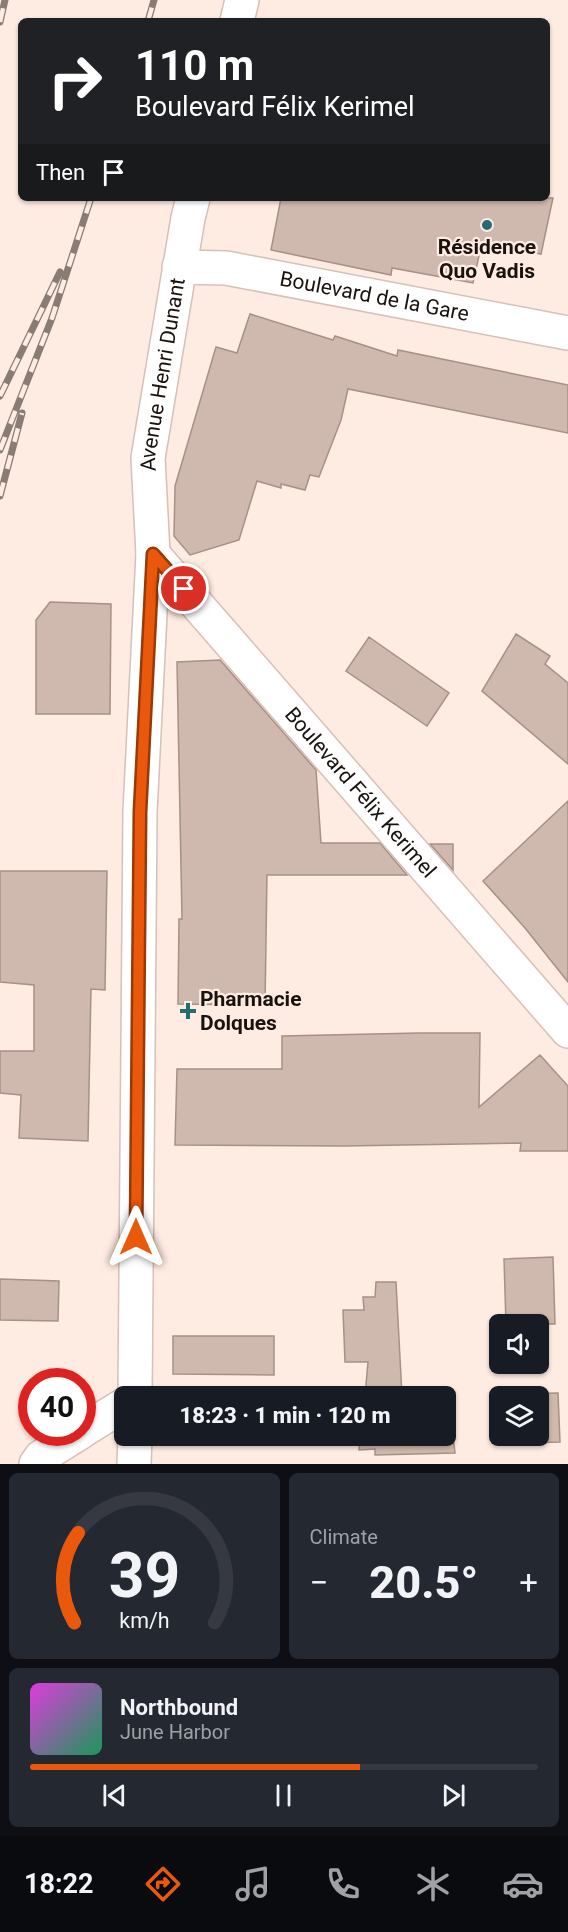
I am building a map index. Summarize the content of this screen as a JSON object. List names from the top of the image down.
{
  "streets": {
    "street": ["Boulevard de la Gare", "Avenue Henri Dunant", "Boulevard Félix Kerimel"]
  },
  "crossings": [
    ["Boulevard de la Gare", "Avenue Henri Dunant"],
    ["Avenue Henri Dunant", "Boulevard Félix Kerimel"]
  ],
  "places": {
    "other": ["Résidence Quo Vadis"],
    "health": ["Pharmacie Dolques"]
  },
  "page": {
    "turn": ["110 m", "Boulevard Félix Kerimel"],
    "then": "Then",
    "limit": "40",
    "trip": "18:23 · 1 min · 120 m",
    "tile": "Climate",
    "heat": ["−", "20.5°", "+"],
    "song": ["Northbound", "June Harbor"],
    "tabs": "18:22",
    "gauge": ["39", "km/h"]
  }
}
